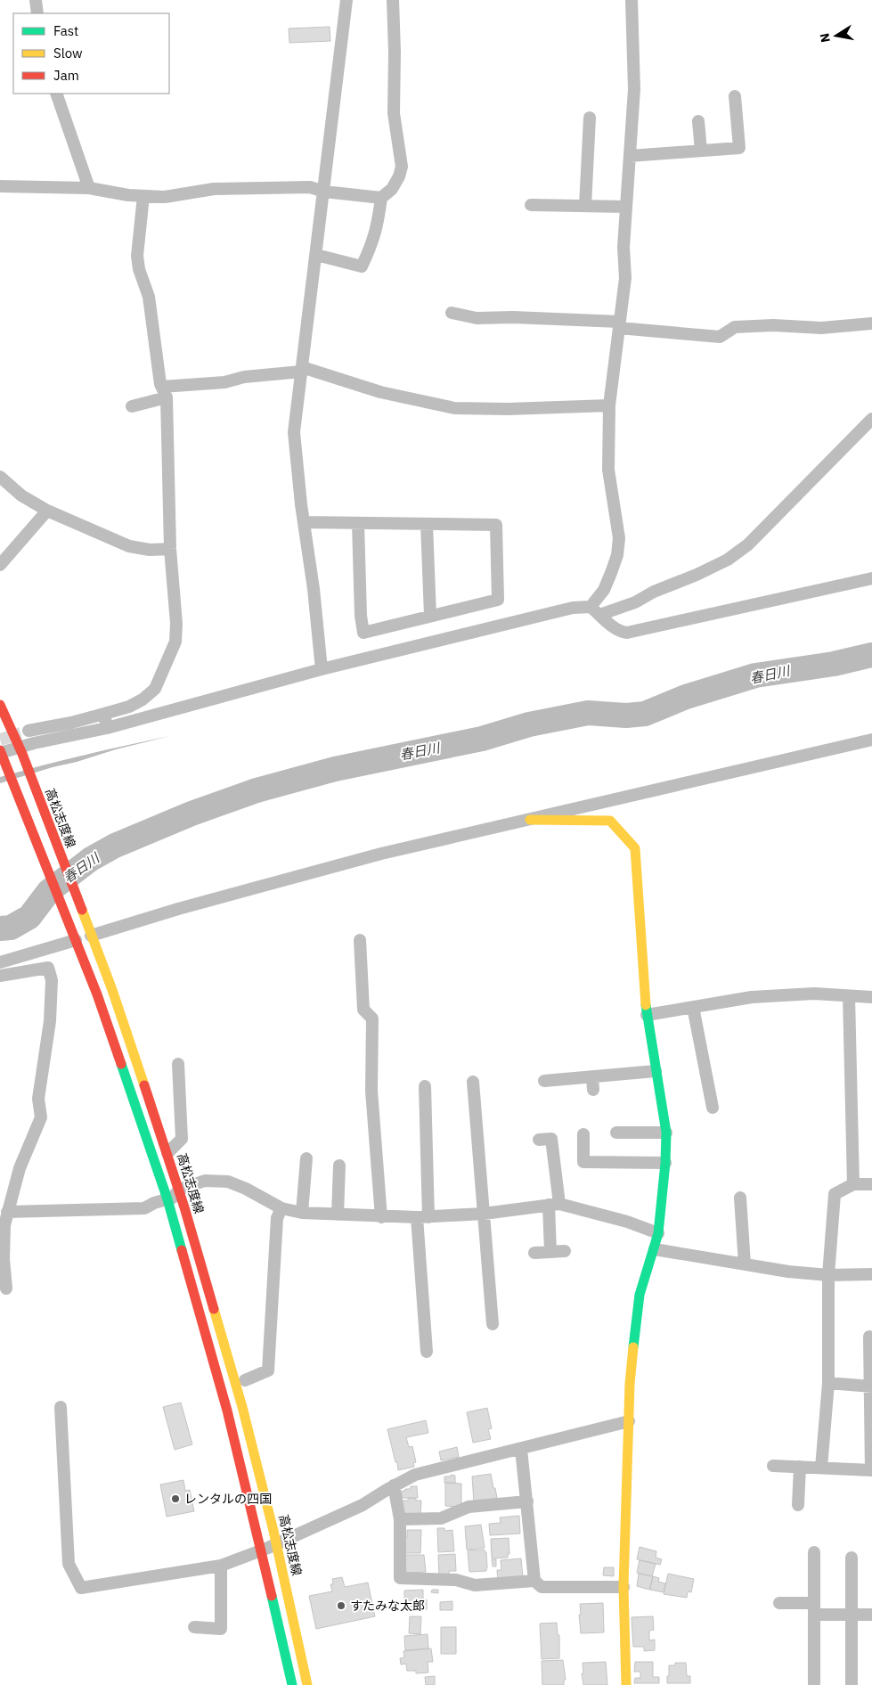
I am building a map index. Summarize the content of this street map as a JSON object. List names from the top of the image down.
{
  "streets": {
    "main road": ["高松志度線"]
  },
  "water": ["春日川"],
  "places": ["レンタルの四国", "すたみな太郎"],
  "legend": ["Fast", "Slow", "Jam"],
  "north": "left"
}
